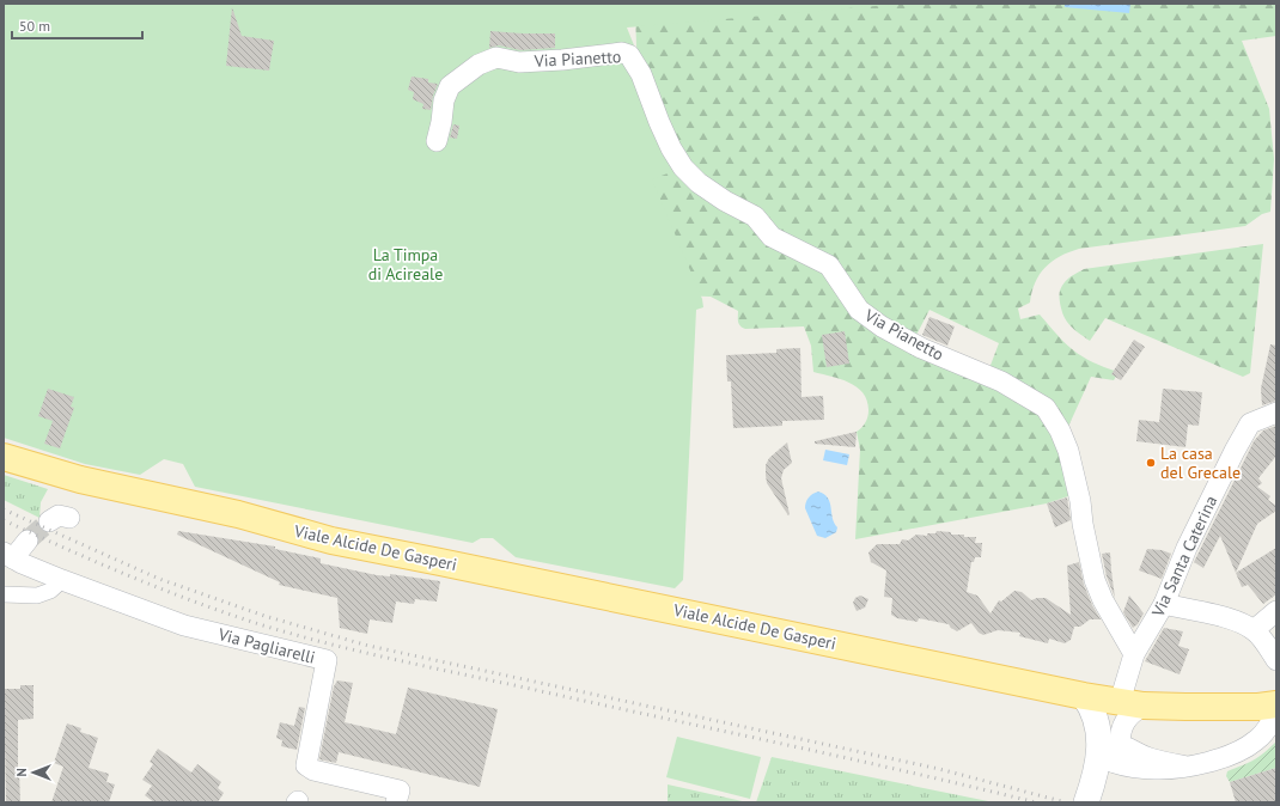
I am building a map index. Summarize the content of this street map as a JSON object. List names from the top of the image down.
{
  "streets": {
    "main road": ["Viale Alcide De Gasperi"],
    "street": ["Via Pianetto", "Via Santa Caterina", "Via Pagliarelli"]
  },
  "crossings": [
    ["Via Pianetto", "Via Santa Caterina"],
    ["Viale Alcide De Gasperi", "Via Santa Caterina"]
  ],
  "parks": ["La Timpa di Acireale"],
  "places": ["La casa del Grecale"],
  "scale_bar": "50 m",
  "north": "left"
}
